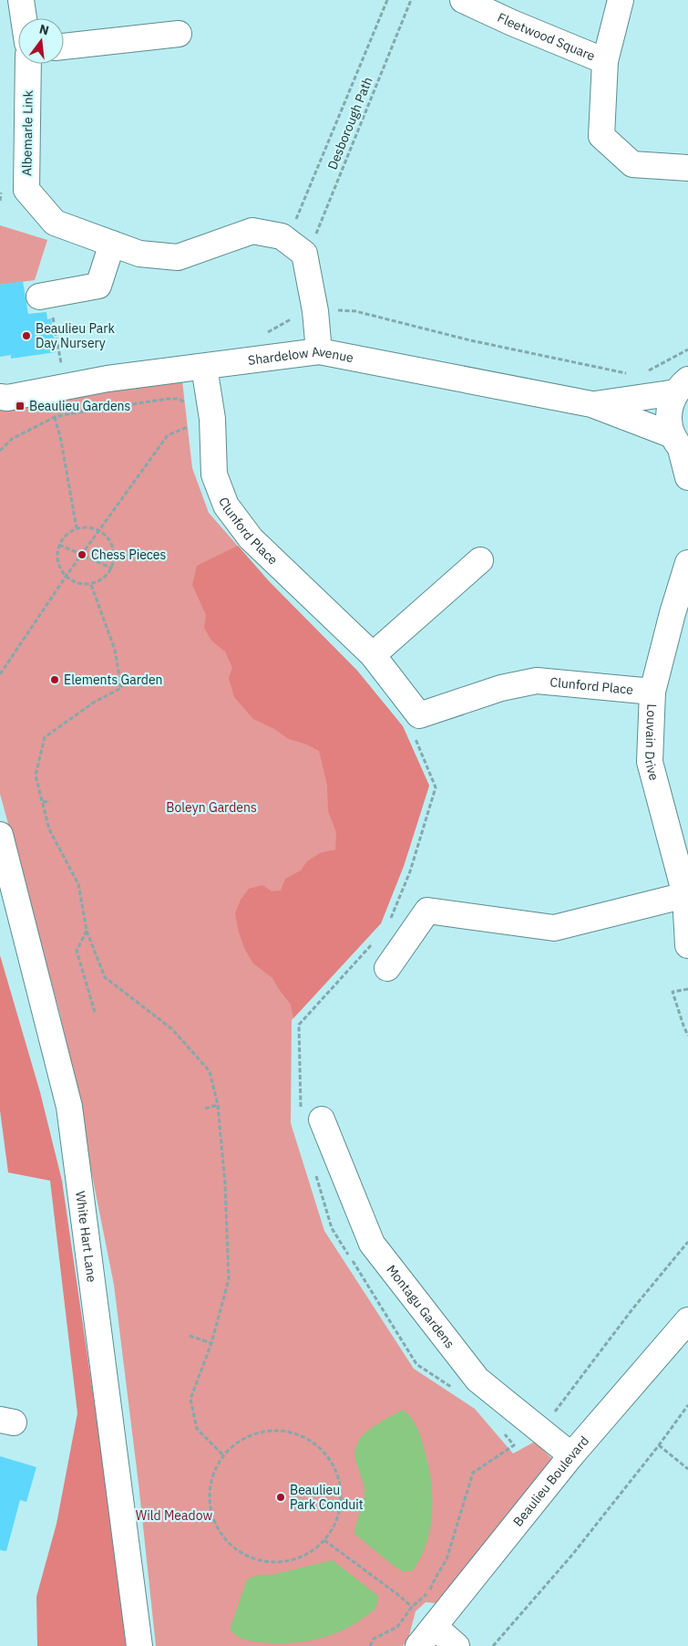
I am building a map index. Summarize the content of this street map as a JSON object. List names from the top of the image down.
{
  "streets": {
    "street": [
      "Fleetwood Square",
      "Albemarle Link",
      "Shardelow Avenue",
      "Clunford Place",
      "Louvain Drive",
      "White Hart Lane",
      "Montagu Gardens",
      "Beaulieu Boulevard"
    ],
    "path": ["Desborough Path"]
  },
  "crossings": [
    ["Desborough Path", "Albemarle Link"],
    ["Shardelow Avenue", "Clunford Place"],
    ["Clunford Place", "Louvain Drive"],
    ["Montagu Gardens", "Beaulieu Boulevard"]
  ],
  "parks": ["Boleyn Gardens", "Wild Meadow"],
  "places": {
    "other": [
      "Beaulieu Park Day Nursery",
      "Chess Pieces",
      "Elements Garden",
      "Beaulieu Park Conduit"
    ],
    "transit": ["Beaulieu Gardens"]
  },
  "north": "top"
}
